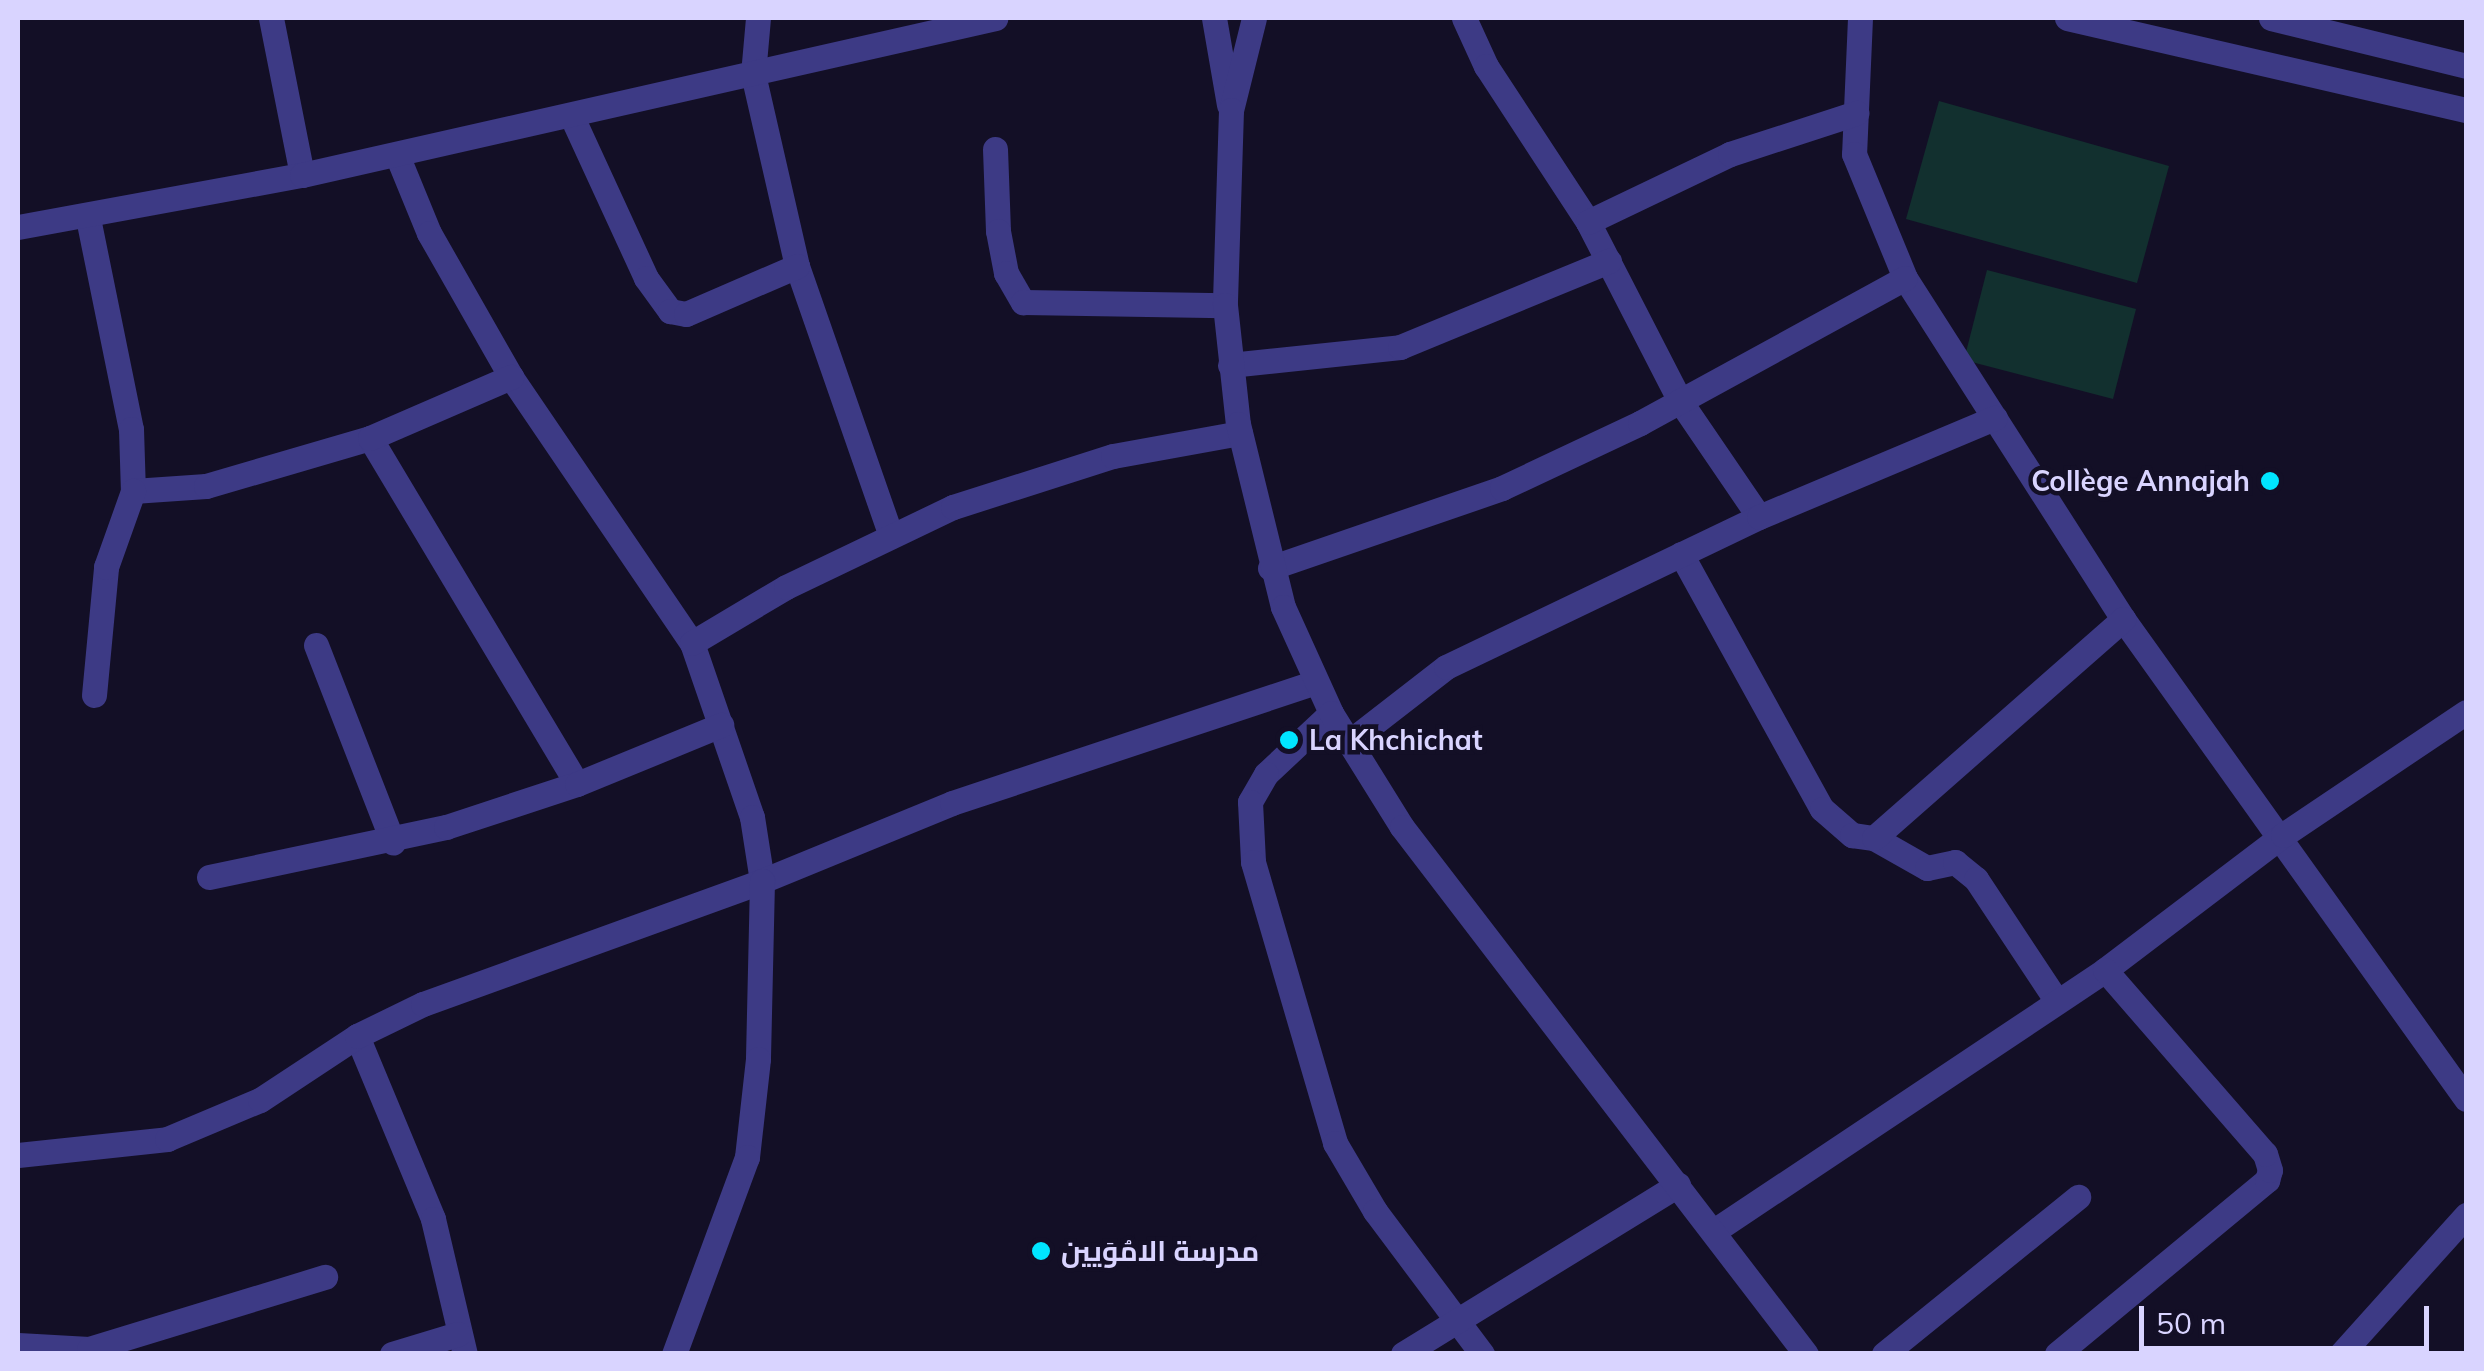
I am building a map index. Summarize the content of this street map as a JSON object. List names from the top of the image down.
{
  "places": ["Collège Annajah", "La Khchichat", "مدرسة الامُوَيين"],
  "scale_bar": "50 m"
}
